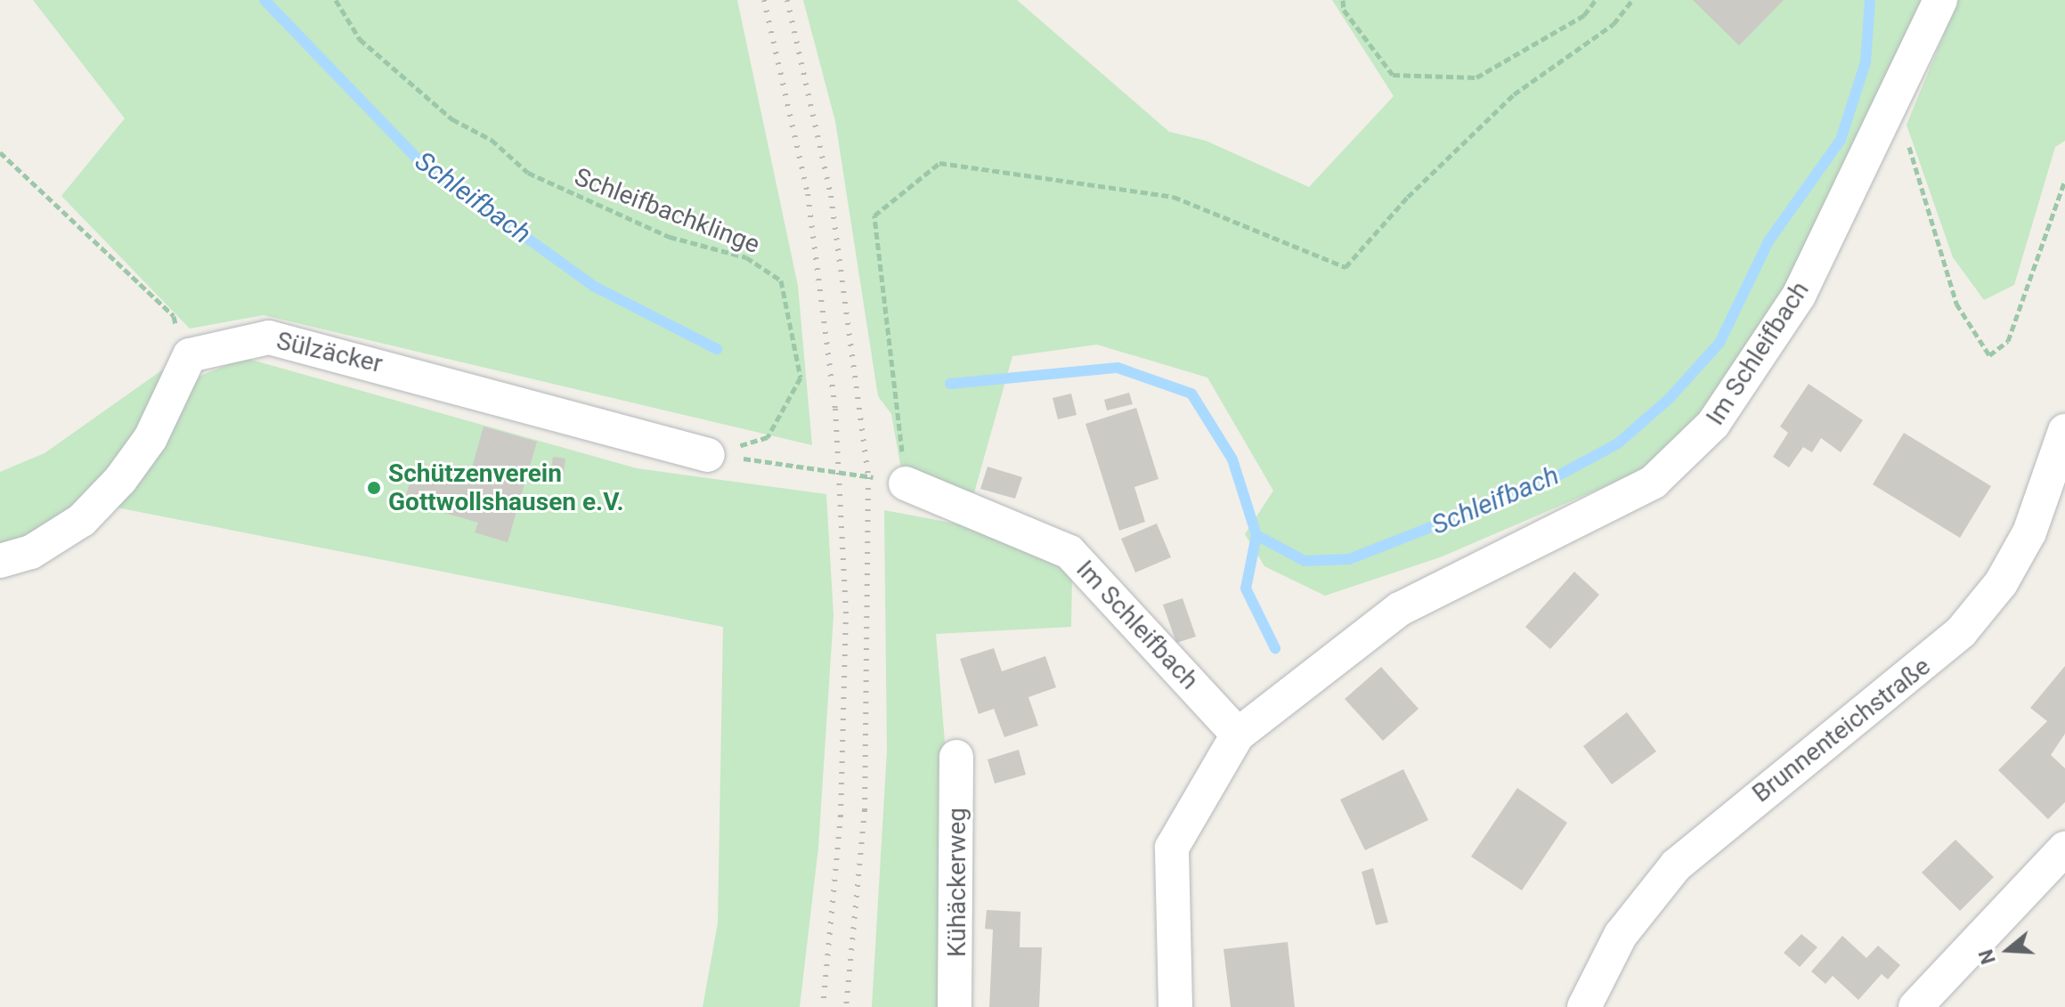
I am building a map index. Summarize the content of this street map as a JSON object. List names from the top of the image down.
{
  "streets": {
    "street": [
      "Sülzäcker",
      "Im Schleifbach",
      "Brunnenteichstraße",
      "Kühäckerweg"
    ],
    "path": ["Schleifbachklinge"]
  },
  "crossings": [
    ["Schleifbachklinge", "Sülzäcker"]
  ],
  "water": ["Schleifbach"],
  "places": ["Schützenverein Gottwollshausen e.V."],
  "north": "left"
}
